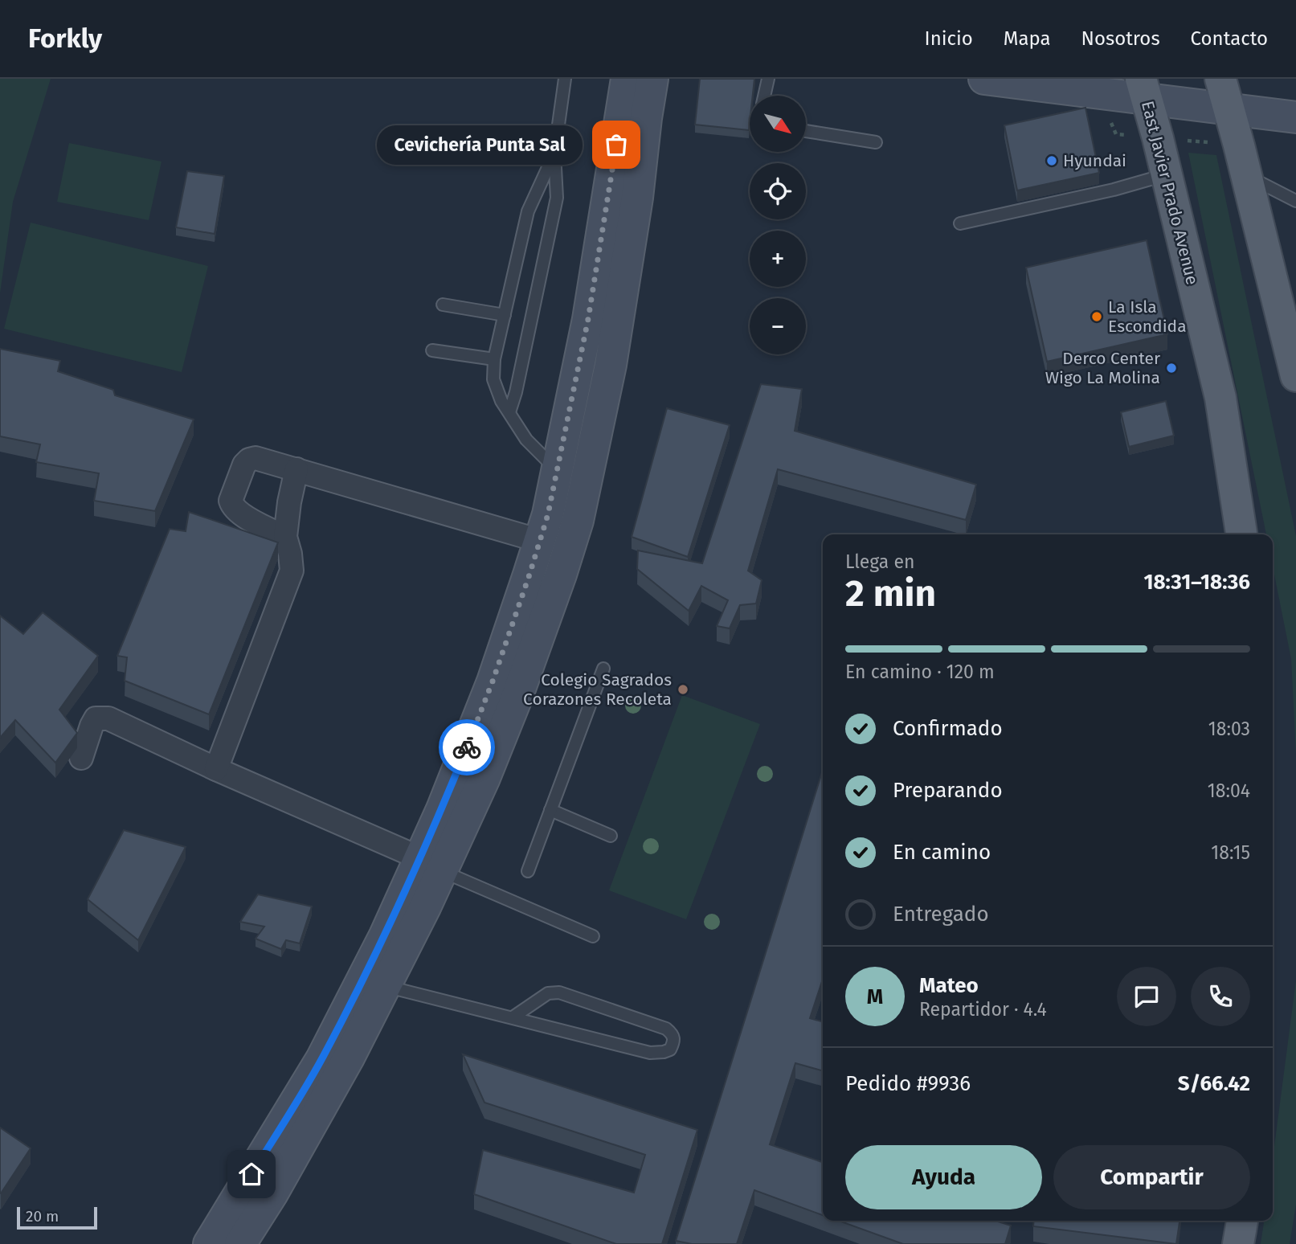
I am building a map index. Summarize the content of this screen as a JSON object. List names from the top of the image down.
{
  "streets": {
    "main road": ["East Javier Prado Avenue"]
  },
  "places": [
    "Cevichería Punta Sal",
    "Hyundai",
    "La Isla Escondida",
    "Derco Center Wigo La Molina",
    "Colegio Sagrados Corazones Recoleta"
  ],
  "scale_bar": "20 m",
  "north": "bottom right",
  "page": {
    "header": "Forkly",
    "nav": [
      "Inicio",
      "Mapa",
      "Nosotros",
      "Contacto"
    ],
    "map_buttons": ["+", "−"],
    "bubble": "Cevichería Punta Sal",
    "heading": ["2 min", "Llega en", "18:31–18:36"],
    "panel": [
      "Mateo",
      "Repartidor · 4.4",
      "Pedido #9936",
      "S/66.42"
    ],
    "bar": "En camino · 120 m",
    "list": [
      ["Confirmado", "18:03"],
      ["Preparando", "18:04"],
      ["En camino", "18:15"],
      "Entregado"
    ],
    "round": "M",
    "buttons": ["Ayuda", "Compartir"],
    "scale": "20 m"
  }
}
